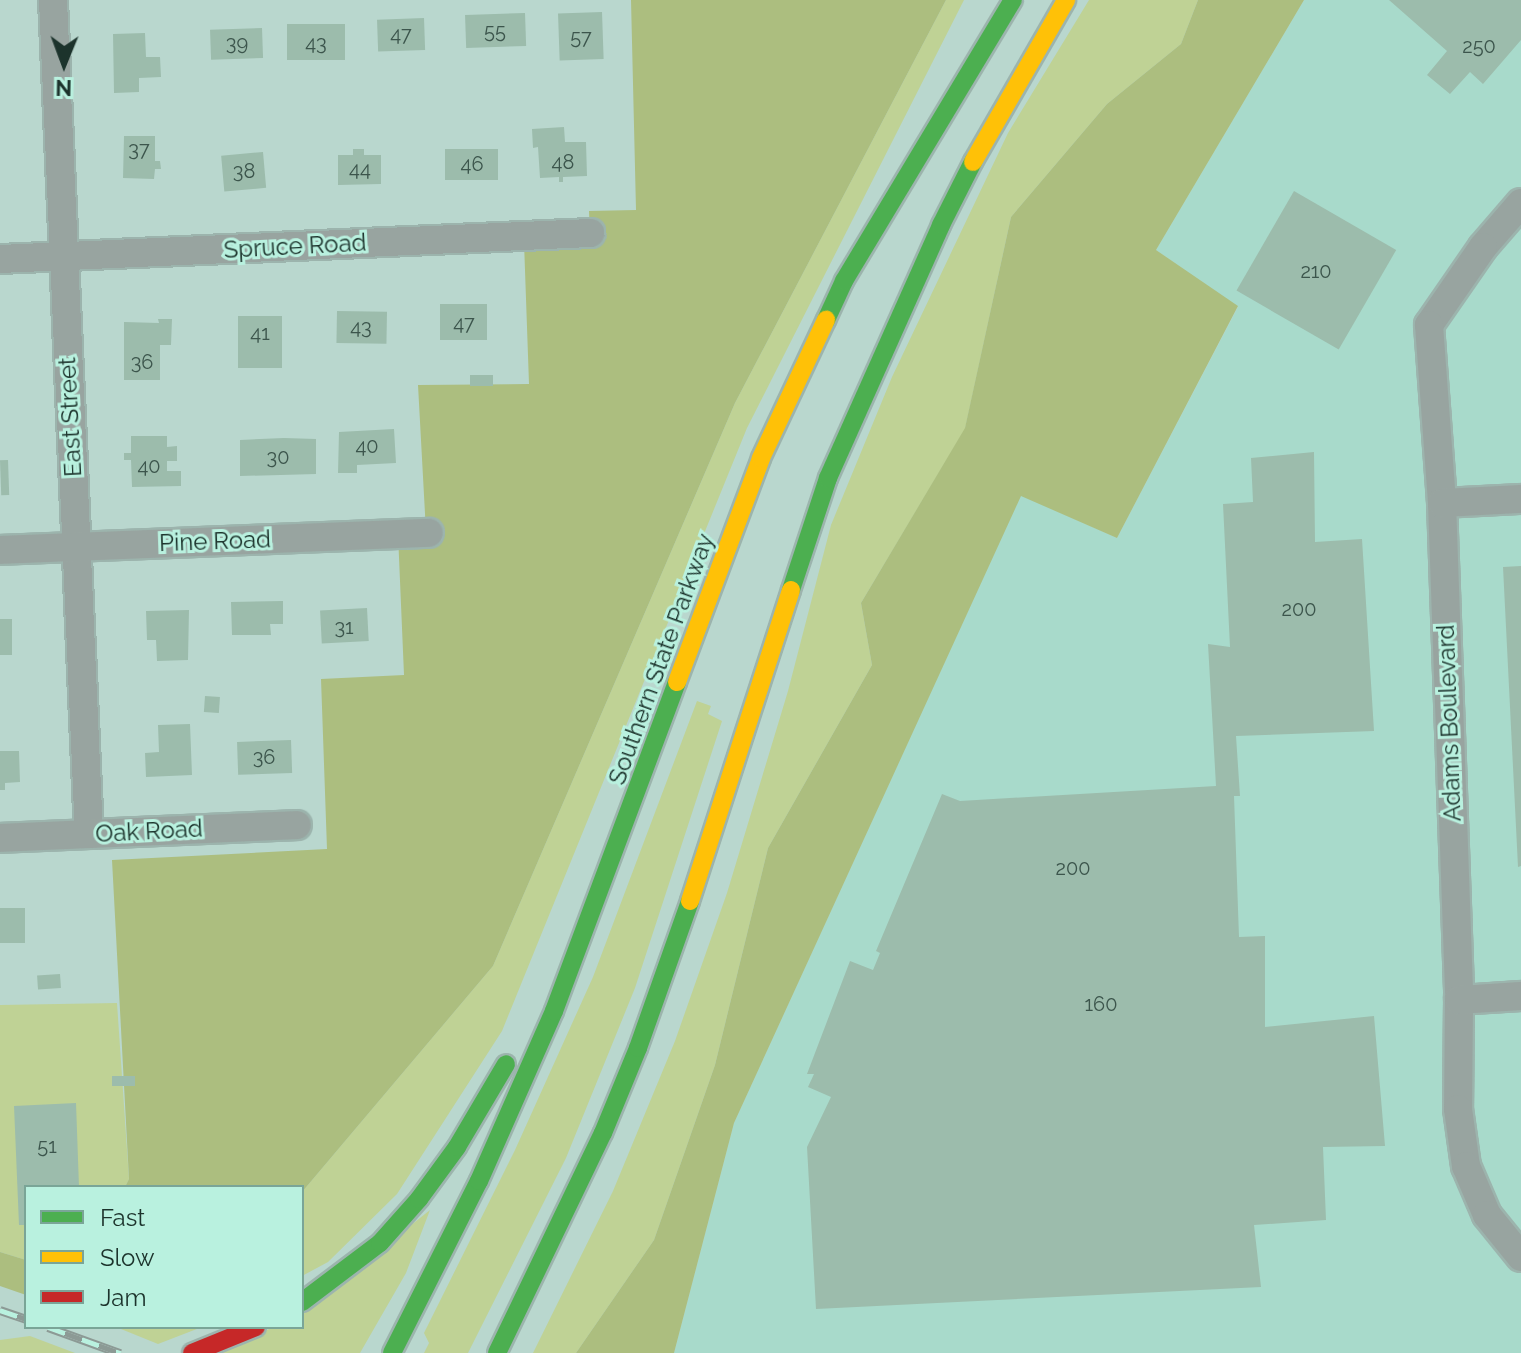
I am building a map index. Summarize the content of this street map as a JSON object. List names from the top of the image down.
{
  "streets": {
    "highway": ["Southern State Parkway"],
    "street": [
      "Spruce Road",
      "East Street",
      "Pine Road",
      "Adams Boulevard",
      "Oak Road"
    ]
  },
  "crossings": [
    ["Spruce Road", "East Street"],
    ["East Street", "Pine Road"],
    ["East Street", "Oak Road"]
  ],
  "house_numbers": [
    "55",
    "47",
    "57",
    "39",
    "43",
    "250",
    "37",
    "48",
    "46",
    "44",
    "38",
    "210",
    "47",
    "43",
    "41",
    "36",
    "40",
    "30",
    "40",
    "200",
    "31",
    "36",
    "200",
    "160",
    "51"
  ],
  "legend": ["Fast", "Slow", "Jam"],
  "north": "bottom"
}
